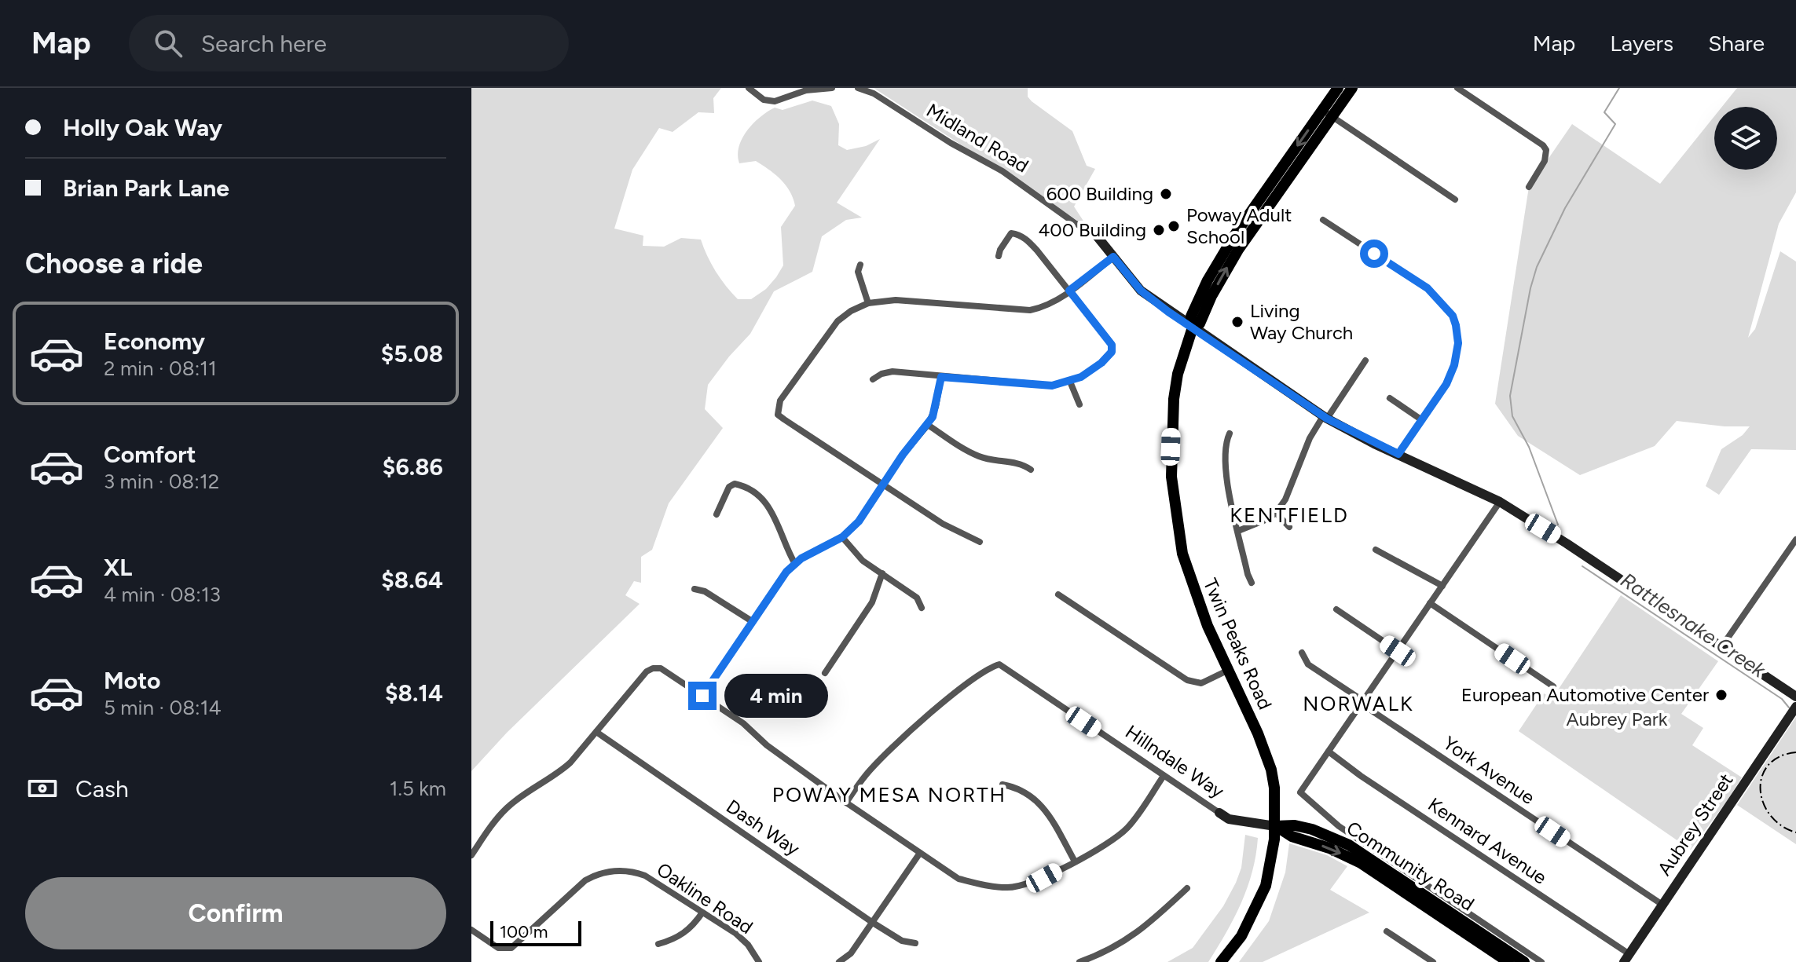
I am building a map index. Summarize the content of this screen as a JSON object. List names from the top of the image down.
{
  "streets": {
    "main road": [
      "Midland Road",
      "Twin Peaks Road",
      "Hillndale Way",
      "Aubrey Street",
      "Community Road"
    ],
    "street": [
      "York Avenue",
      "Dash Way",
      "Kennard Avenue",
      "Oakline Road"
    ]
  },
  "crossings": [
    ["Midland Road", "Twin Peaks Road"],
    ["Twin Peaks Road", "Hillndale Way"],
    ["Twin Peaks Road", "Community Road"],
    ["Hillndale Way", "Community Road"],
    ["York Avenue", "Aubrey Street"],
    ["Aubrey Street", "Kennard Avenue"]
  ],
  "districts": ["KENTFIELD", "NORWALK", "POWAY MESA NORTH"],
  "water": ["Rattlesnake Creek"],
  "parks": ["Aubrey Park"],
  "places": [
    "600 Building",
    "Poway Adult School",
    "400 Building",
    "Living Way Church",
    "European Automotive Center"
  ],
  "scale_bar": "100 m",
  "page": {
    "header": "Map",
    "search": "Search here",
    "nav": ["Map", "Layers", "Share"],
    "banner": ["Holly Oak Way", "Brian Park Lane"],
    "heading": "Choose a ride",
    "list": [
      {
        "name": "Economy",
        "note": "2 min · 08:11",
        "value": "$5.08"
      },
      {
        "name": "Comfort",
        "note": "3 min · 08:12",
        "value": "$6.86"
      },
      {
        "name": "XL",
        "note": "4 min · 08:13",
        "value": "$8.64"
      },
      {
        "name": "Moto",
        "note": "5 min · 08:14",
        "value": "$8.14"
      }
    ],
    "bubble": "4 min",
    "pay": ["Cash", "1.5 km"],
    "buttons": "Confirm",
    "scale": "100 m"
  }
}
